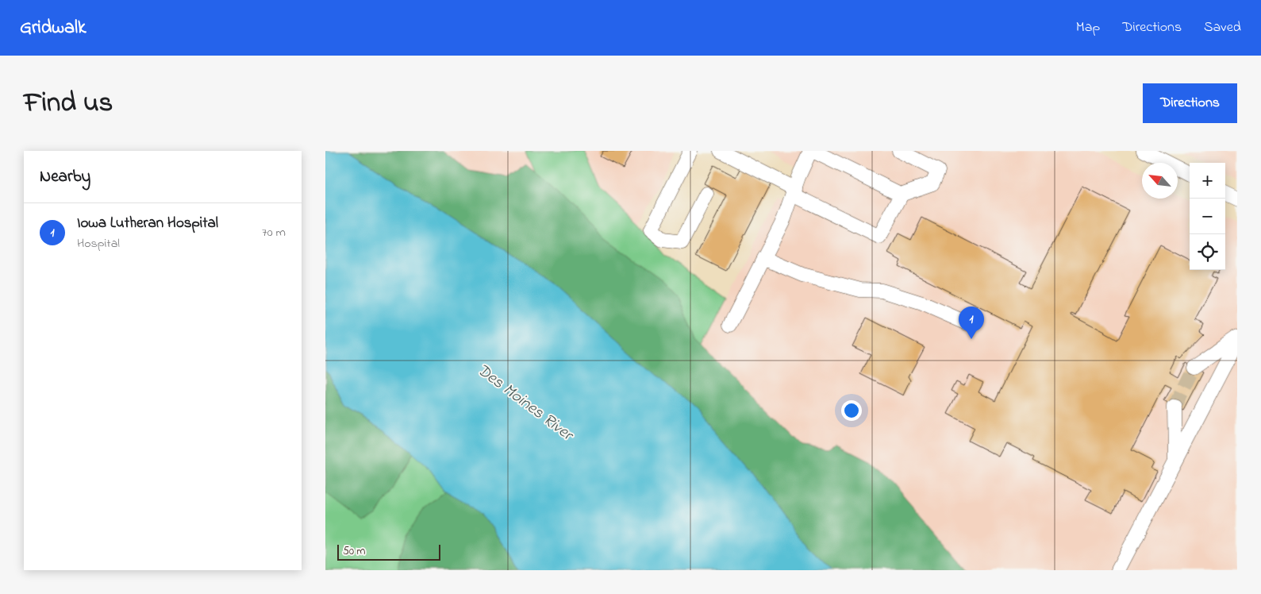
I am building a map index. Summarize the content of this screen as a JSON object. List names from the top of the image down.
{
  "water": ["Des Moines River"],
  "scale_bar": "50 m",
  "north": "top left",
  "page": {
    "header": "Gridwalk",
    "nav": ["Map", "Directions", "Saved"],
    "title": "Find us",
    "buttons": "Directions",
    "heading": "Nearby",
    "map_buttons": ["+", "−"],
    "list": [
      {
        "mark": "1",
        "name": "Iowa Lutheran Hospital",
        "note": "Hospital",
        "value": "70 m"
      }
    ],
    "pins": "1",
    "scale": "50 m"
  }
}
